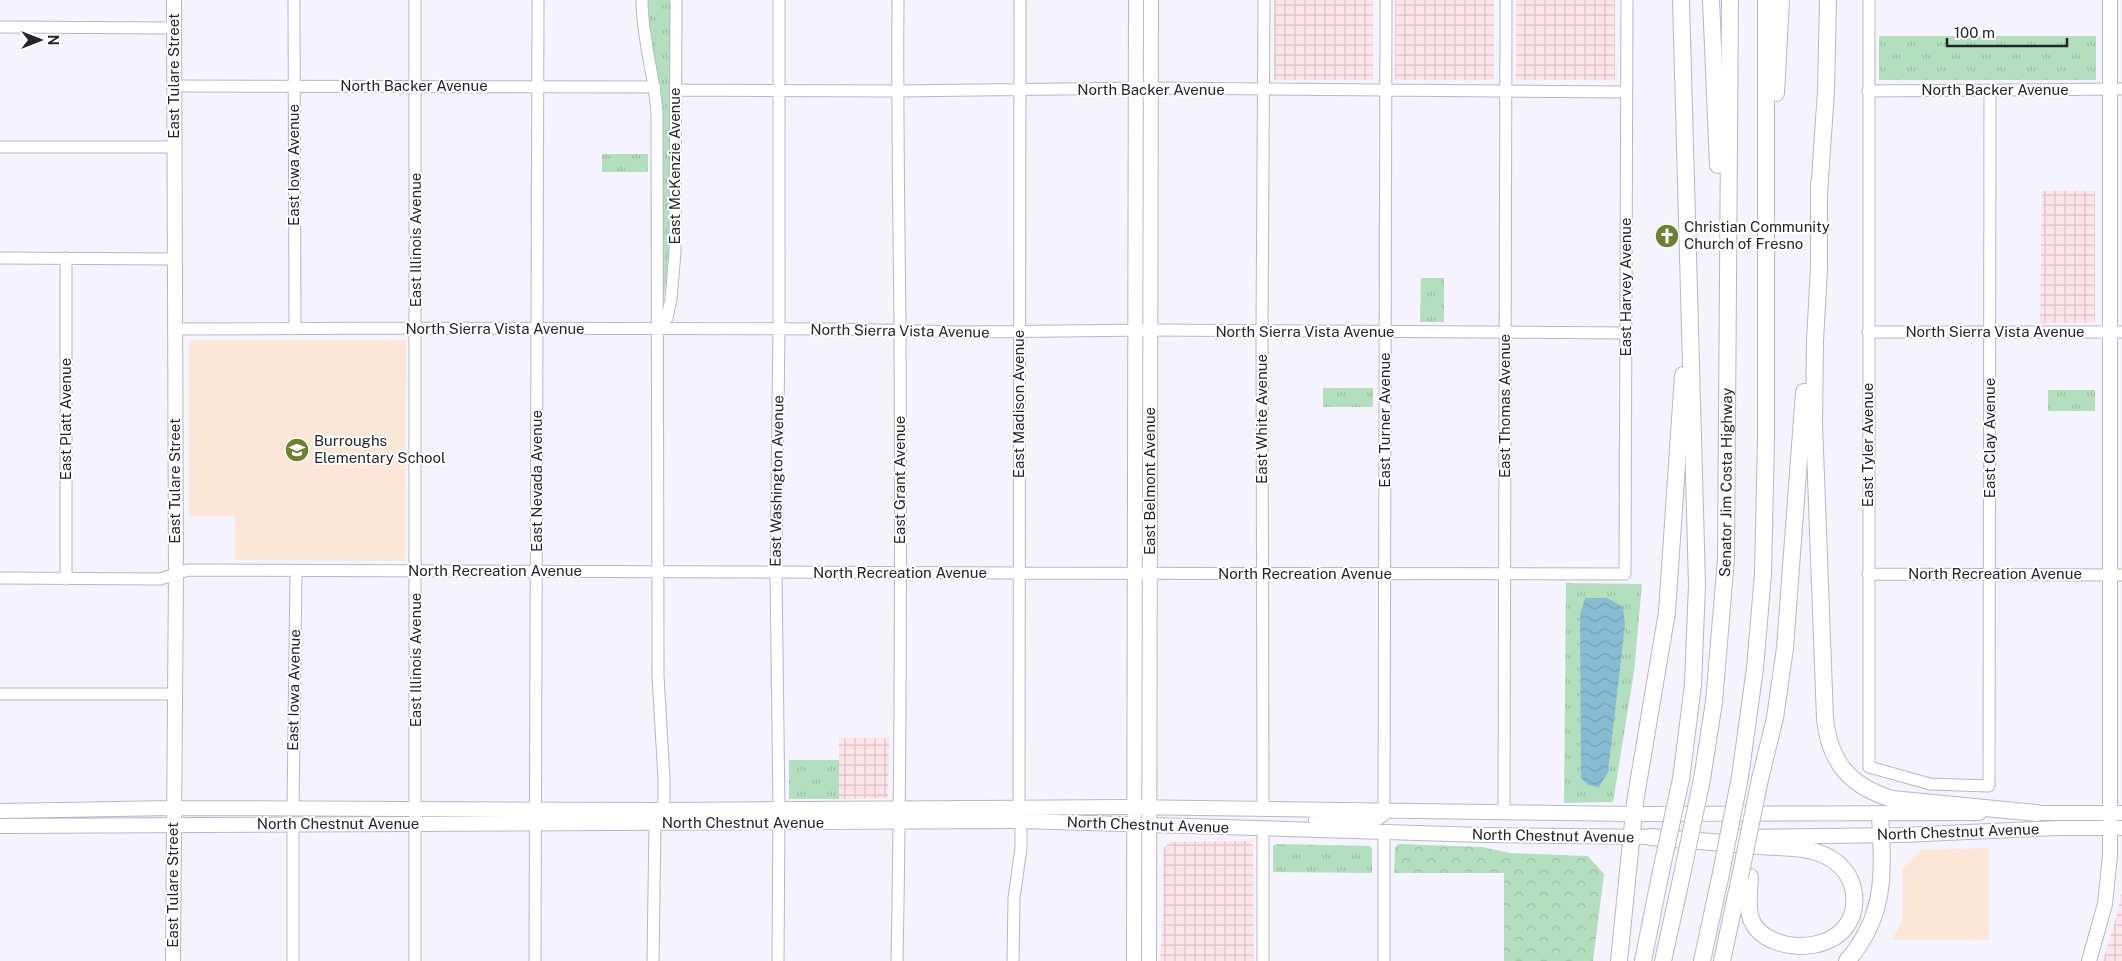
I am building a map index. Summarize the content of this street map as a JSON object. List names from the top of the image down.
{
  "streets": {
    "highway": ["Senator Jim Costa Highway"],
    "main road": ["East Tulare Street", "East Belmont Avenue", "North Chestnut Avenue"],
    "street": [
      "North Backer Avenue",
      "East Iowa Avenue",
      "East McKenzie Avenue",
      "East Illinois Avenue",
      "East Harvey Avenue",
      "North Sierra Vista Avenue",
      "East Madison Avenue",
      "East Thomas Avenue",
      "East Platt Avenue",
      "East White Avenue",
      "East Turner Avenue",
      "East Clay Avenue",
      "East Tyler Avenue",
      "East Grant Avenue",
      "East Nevada Avenue",
      "East Washington Avenue",
      "North Recreation Avenue"
    ]
  },
  "crossings": [
    ["East Tulare Street", "North Backer Avenue"],
    ["East Tulare Street", "North Sierra Vista Avenue"],
    ["East Tulare Street", "North Recreation Avenue"],
    ["East Tulare Street", "North Chestnut Avenue"],
    ["North Backer Avenue", "East Iowa Avenue"],
    ["North Backer Avenue", "East McKenzie Avenue"],
    ["North Backer Avenue", "East Illinois Avenue"],
    ["North Backer Avenue", "East Harvey Avenue"],
    ["North Backer Avenue", "East Madison Avenue"],
    ["North Backer Avenue", "East Thomas Avenue"],
    ["North Backer Avenue", "East White Avenue"],
    ["North Backer Avenue", "East Turner Avenue"],
    ["North Backer Avenue", "East Clay Avenue"],
    ["North Backer Avenue", "East Tyler Avenue"],
    ["North Backer Avenue", "East Grant Avenue"],
    ["North Backer Avenue", "East Nevada Avenue"],
    ["North Backer Avenue", "East Washington Avenue"],
    ["North Backer Avenue", "East Belmont Avenue"],
    ["East Iowa Avenue", "North Sierra Vista Avenue"],
    ["East Iowa Avenue", "North Recreation Avenue"],
    ["East Iowa Avenue", "North Chestnut Avenue"],
    ["East McKenzie Avenue", "North Sierra Vista Avenue"],
    ["East McKenzie Avenue", "North Recreation Avenue"],
    ["East McKenzie Avenue", "North Chestnut Avenue"],
    ["East Illinois Avenue", "North Sierra Vista Avenue"],
    ["East Illinois Avenue", "North Recreation Avenue"],
    ["East Illinois Avenue", "North Chestnut Avenue"],
    ["East Harvey Avenue", "North Sierra Vista Avenue"],
    ["East Harvey Avenue", "North Recreation Avenue"],
    ["North Sierra Vista Avenue", "East Madison Avenue"],
    ["North Sierra Vista Avenue", "East Thomas Avenue"],
    ["North Sierra Vista Avenue", "East White Avenue"],
    ["North Sierra Vista Avenue", "East Turner Avenue"],
    ["North Sierra Vista Avenue", "East Clay Avenue"],
    ["North Sierra Vista Avenue", "East Tyler Avenue"],
    ["North Sierra Vista Avenue", "East Grant Avenue"],
    ["North Sierra Vista Avenue", "East Nevada Avenue"],
    ["North Sierra Vista Avenue", "East Washington Avenue"],
    ["North Sierra Vista Avenue", "East Belmont Avenue"],
    ["East Madison Avenue", "North Recreation Avenue"],
    ["East Madison Avenue", "North Chestnut Avenue"],
    ["East Thomas Avenue", "North Recreation Avenue"],
    ["East Thomas Avenue", "North Chestnut Avenue"],
    ["East Platt Avenue", "North Recreation Avenue"],
    ["East White Avenue", "North Recreation Avenue"],
    ["East White Avenue", "North Chestnut Avenue"],
    ["East Turner Avenue", "North Recreation Avenue"],
    ["East Turner Avenue", "North Chestnut Avenue"],
    ["East Clay Avenue", "East Tyler Avenue"],
    ["East Clay Avenue", "North Recreation Avenue"],
    ["East Tyler Avenue", "North Recreation Avenue"],
    ["East Grant Avenue", "North Recreation Avenue"],
    ["East Grant Avenue", "North Chestnut Avenue"],
    ["East Nevada Avenue", "North Recreation Avenue"],
    ["East Nevada Avenue", "North Chestnut Avenue"],
    ["East Washington Avenue", "North Recreation Avenue"],
    ["East Washington Avenue", "North Chestnut Avenue"],
    ["East Belmont Avenue", "North Recreation Avenue"],
    ["East Belmont Avenue", "North Chestnut Avenue"]
  ],
  "places": {
    "church": ["Christian Community Church of Fresno"],
    "school or university": ["Burroughs Elementary School"]
  },
  "scale_bar": "100 m",
  "north": "right"
}
